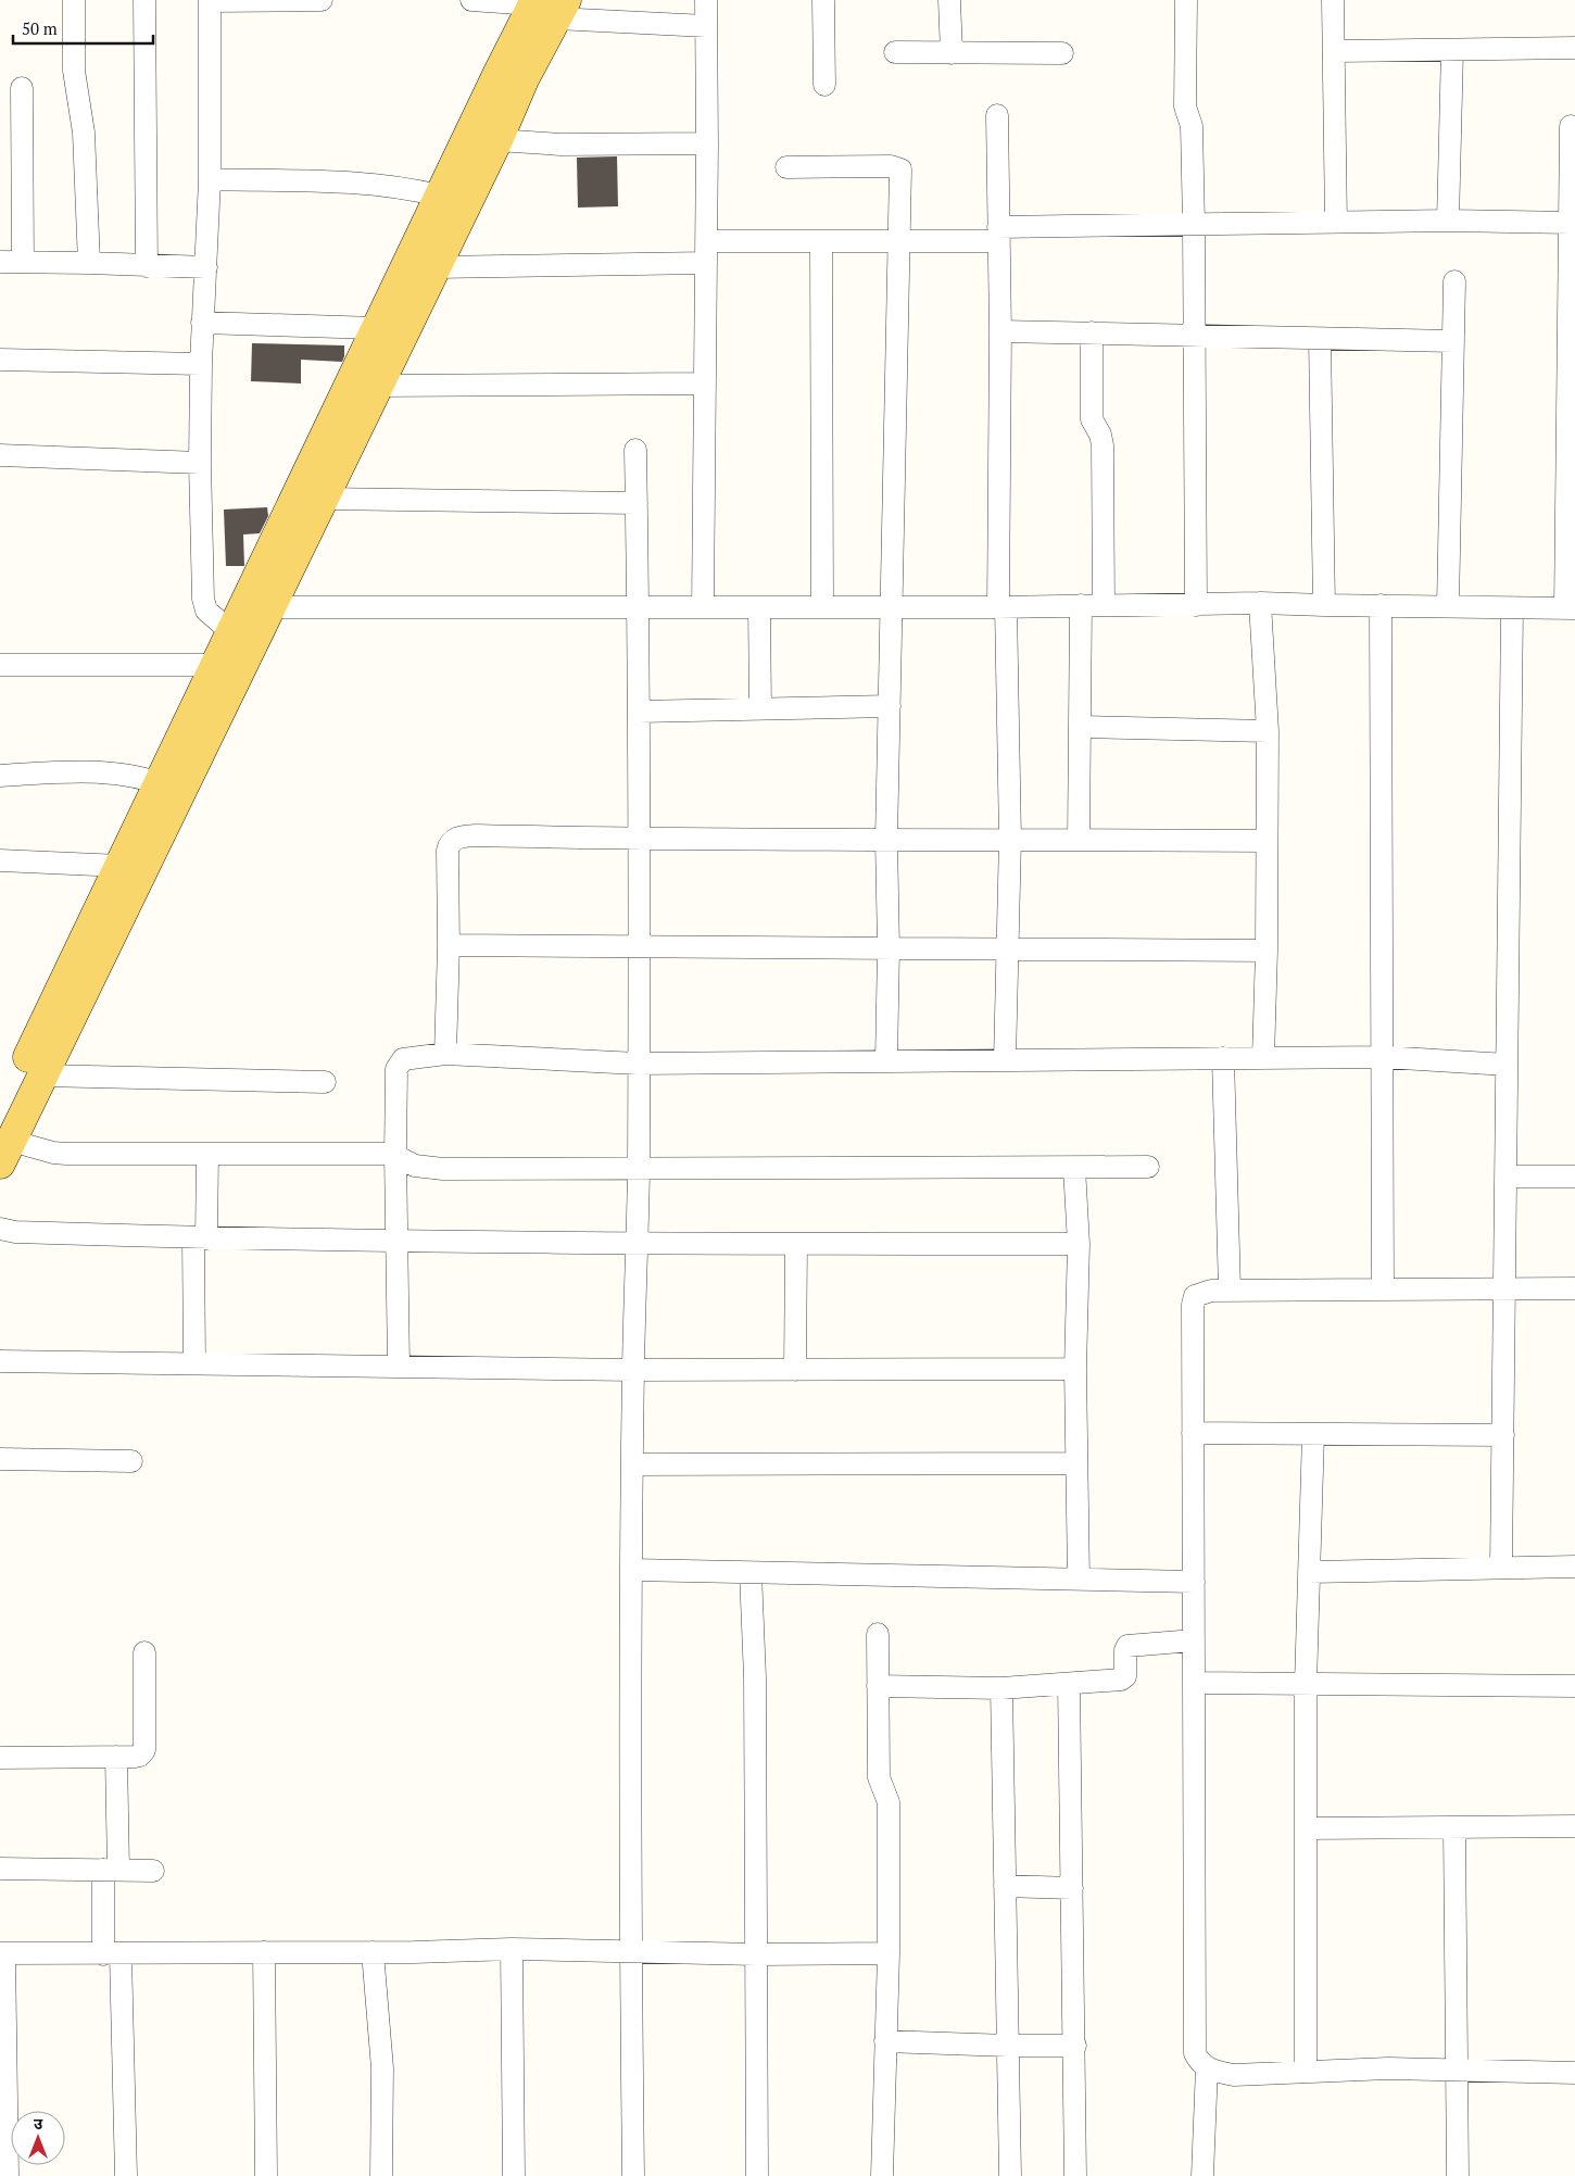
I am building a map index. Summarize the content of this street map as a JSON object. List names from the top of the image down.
{
  "scale_bar": "50 m",
  "north": "top"
}
